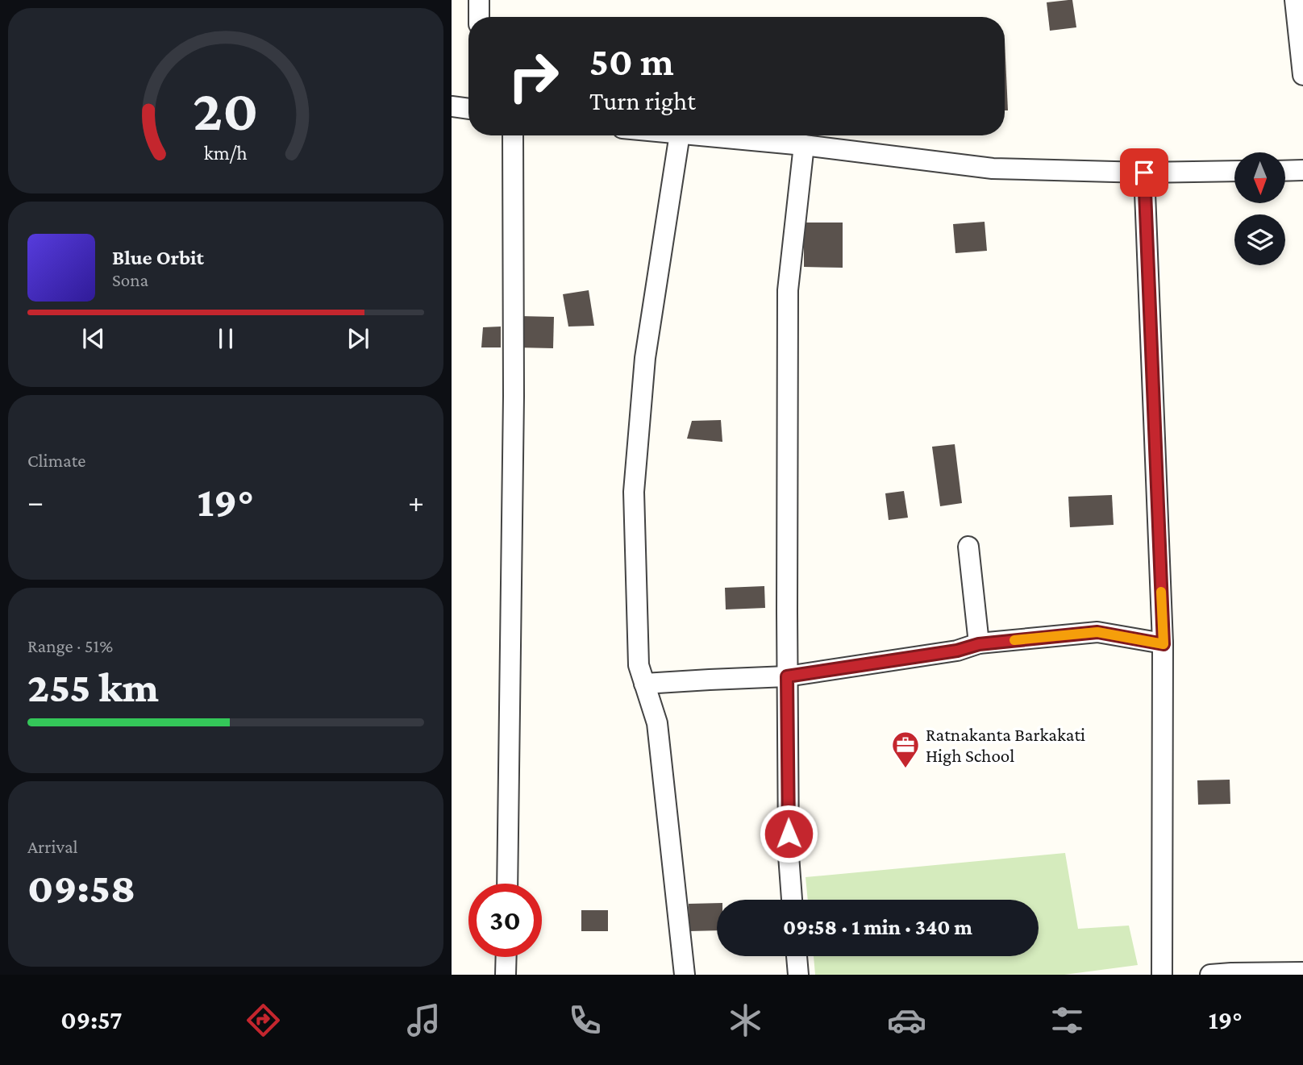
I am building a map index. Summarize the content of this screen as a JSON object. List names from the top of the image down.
{
  "places": {
    "office": ["Ratnakanta Barkakati High School"]
  },
  "north": "bottom",
  "page": {
    "turn": ["50 m", "Turn right"],
    "song": ["Blue Orbit", "Sona"],
    "tile": [
      "Climate",
      ["Range · 51%", "255 km"],
      ["Arrival", "09:58"]
    ],
    "heat": ["−", "19°", "+"],
    "limit": "30",
    "trip": "09:58 · 1 min · 340 m",
    "tabs": ["09:57", "19°"],
    "gauge": ["20", "km/h"]
  }
}
